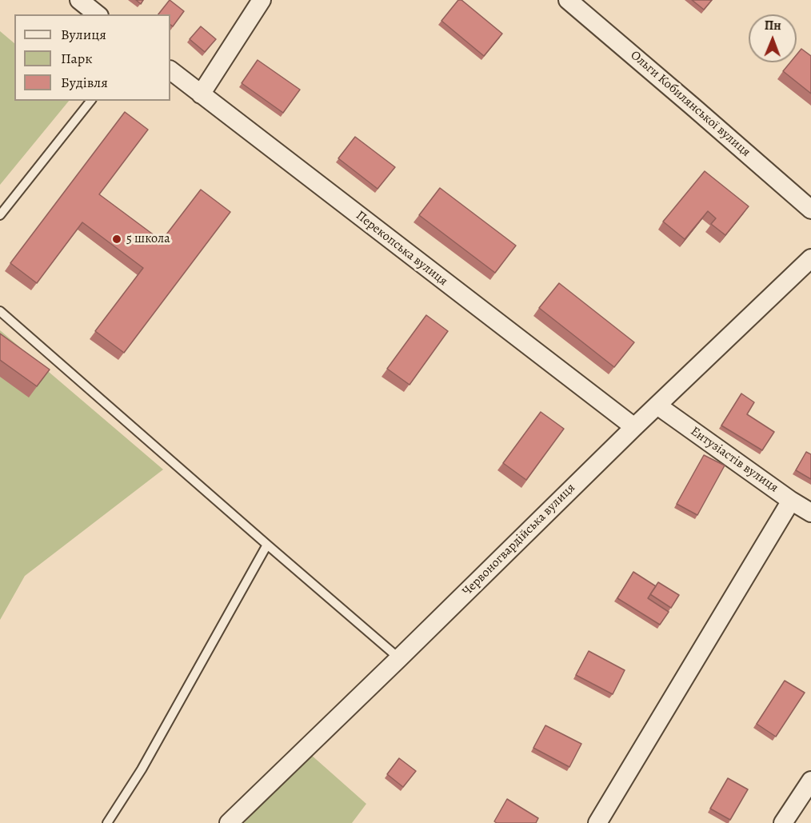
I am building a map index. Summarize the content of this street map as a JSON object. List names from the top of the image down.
{
  "streets": {
    "street": [
      "Ольги Кобилянської вулиця",
      "Перекопська вулиця",
      "Ентузіастів вулиця",
      "Червоногвардійська вулиця"
    ]
  },
  "crossings": [
    ["Перекопська вулиця", "Червоногвардійська вулиця"],
    ["Ентузіастів вулиця", "Червоногвардійська вулиця"]
  ],
  "places": ["5 школа"],
  "legend": ["Вулиця", "Парк", "Будівля"],
  "north": "top"
}
